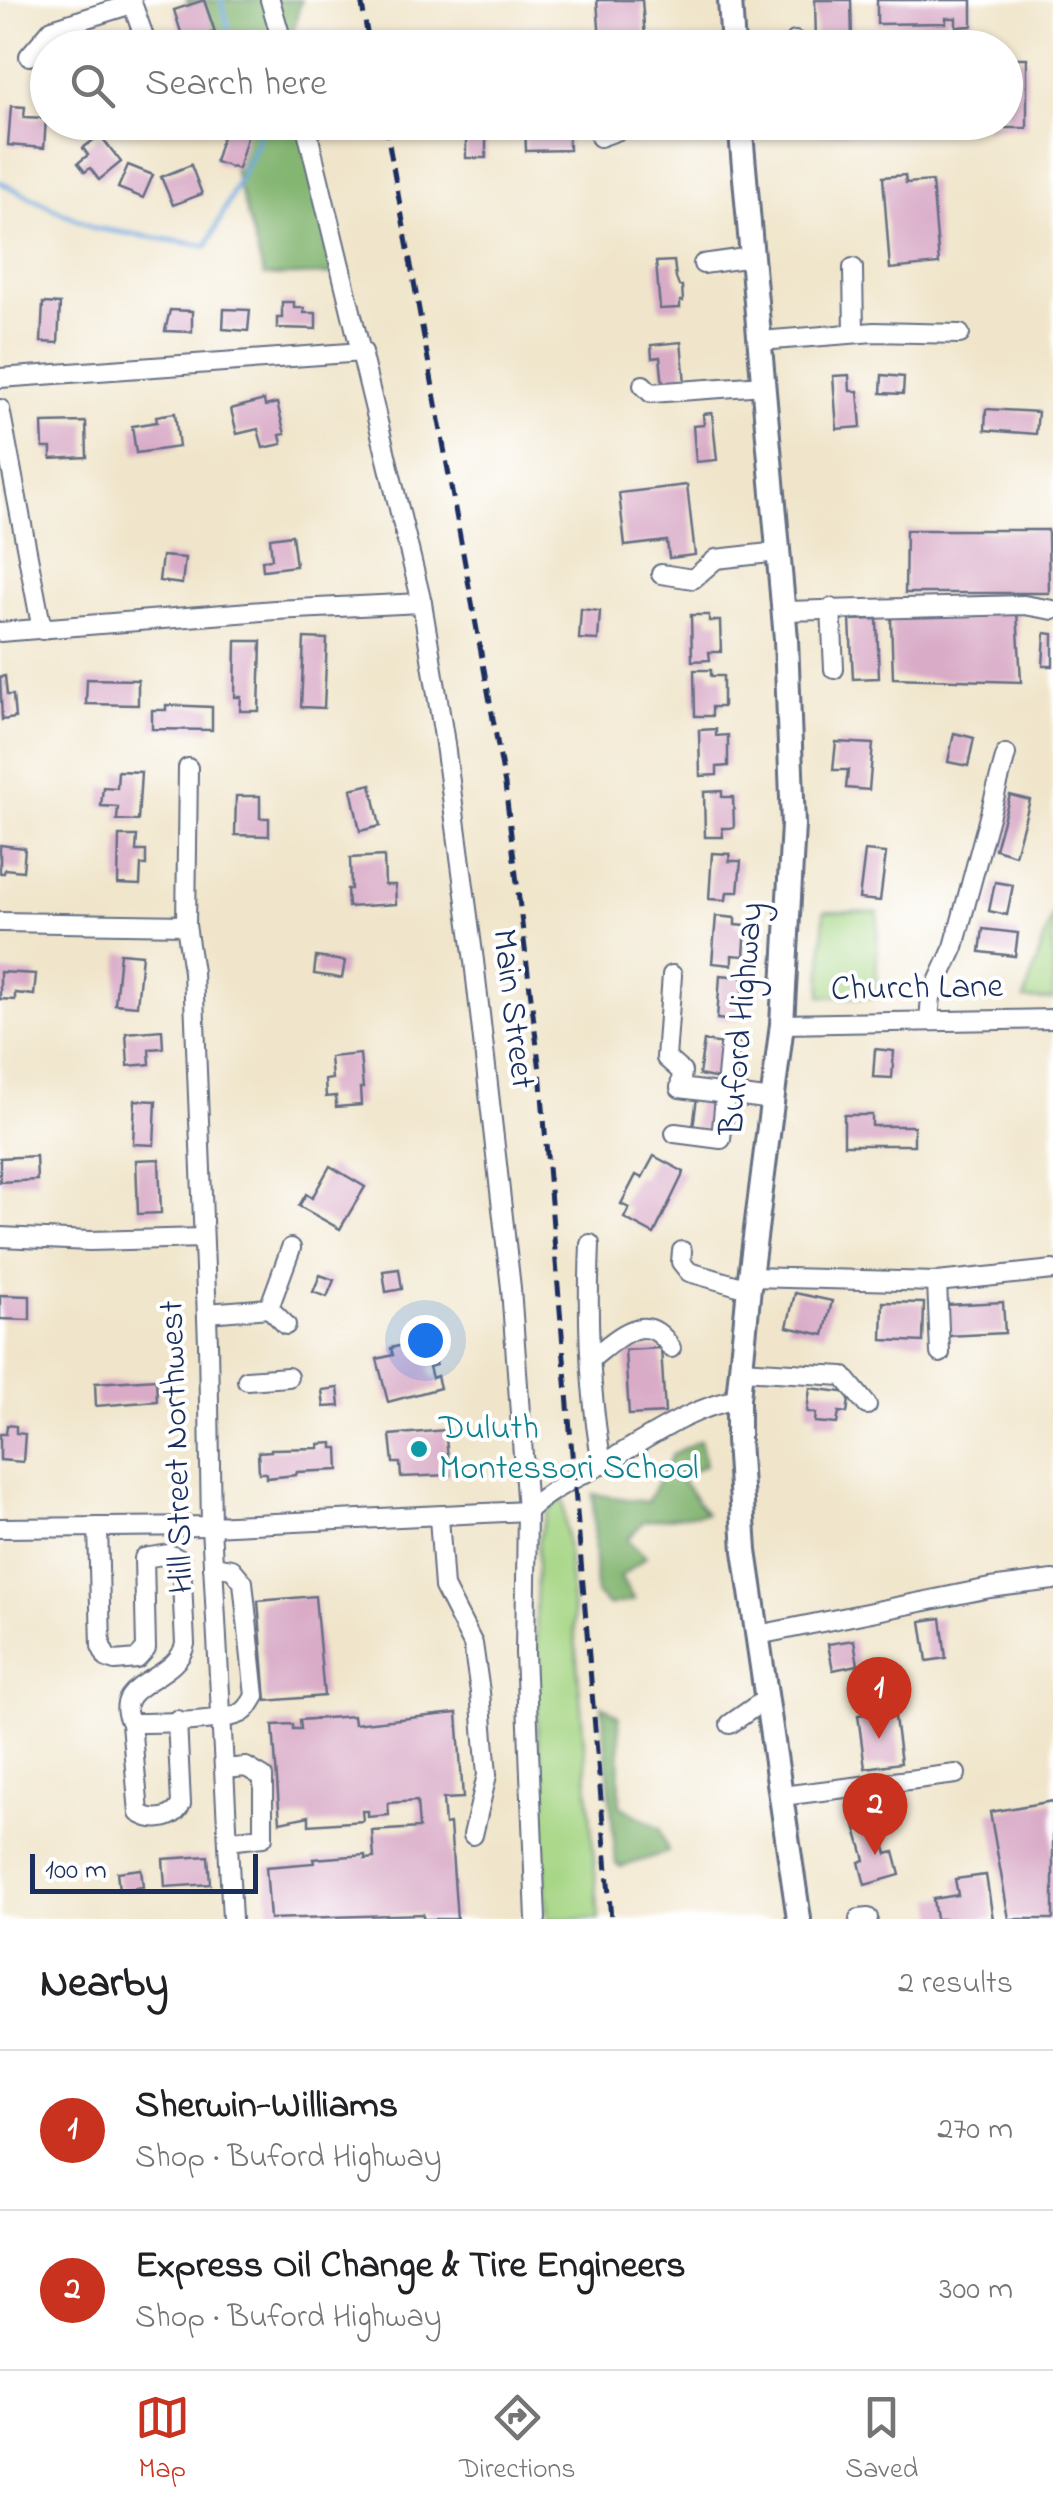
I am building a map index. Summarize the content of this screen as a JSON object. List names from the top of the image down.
{
  "streets": {
    "main road": ["Buford Highway"],
    "street": ["Church Lane", "Main Street", "Hill Street Northwest"]
  },
  "crossings": [
    ["Church Lane", "Buford Highway"]
  ],
  "places": ["Duluth Montessori School"],
  "scale_bar": "100 m",
  "page": {
    "search": "Search here",
    "pins": ["1", "2"],
    "scale": "100 m",
    "heading": ["Nearby", "2 results"],
    "list": [
      {
        "mark": "1",
        "name": "Sherwin-Williams",
        "note": "Shop · Buford Highway",
        "value": "270 m"
      },
      {
        "mark": "2",
        "name": "Express Oil Change & Tire Engineers",
        "note": "Shop · Buford Highway",
        "value": "300 m"
      }
    ],
    "nav": ["Map", "Directions", "Saved"]
  }
}
